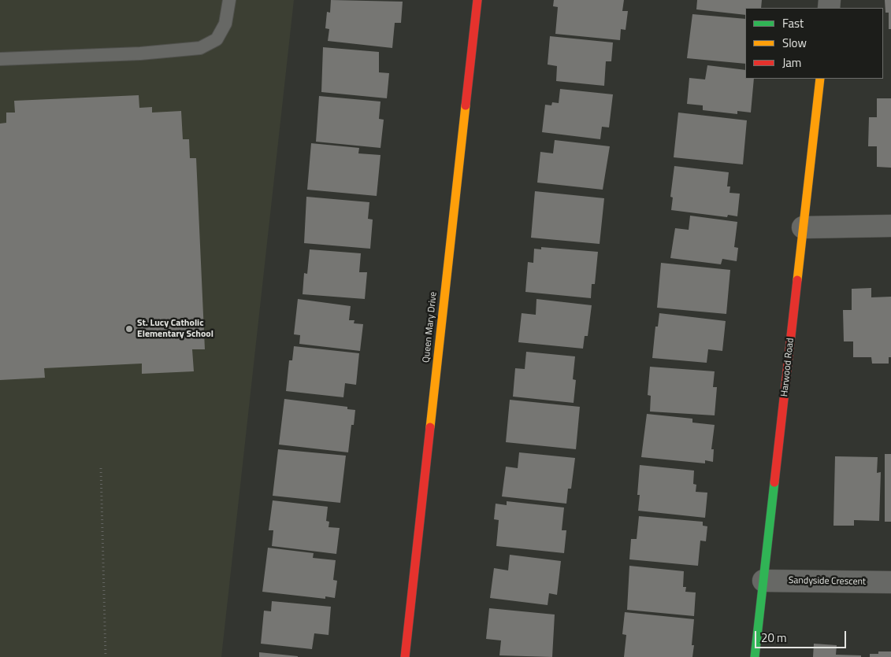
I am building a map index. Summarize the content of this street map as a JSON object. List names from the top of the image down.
{
  "streets": {
    "street": ["Queen Mary Drive", "Harwood Road", "Sandyside Crescent"]
  },
  "crossings": [
    ["Harwood Road", "Sandyside Crescent"]
  ],
  "places": ["St. Lucy Catholic Elementary School"],
  "legend": ["Fast", "Slow", "Jam"],
  "scale_bar": "20 m"
}
